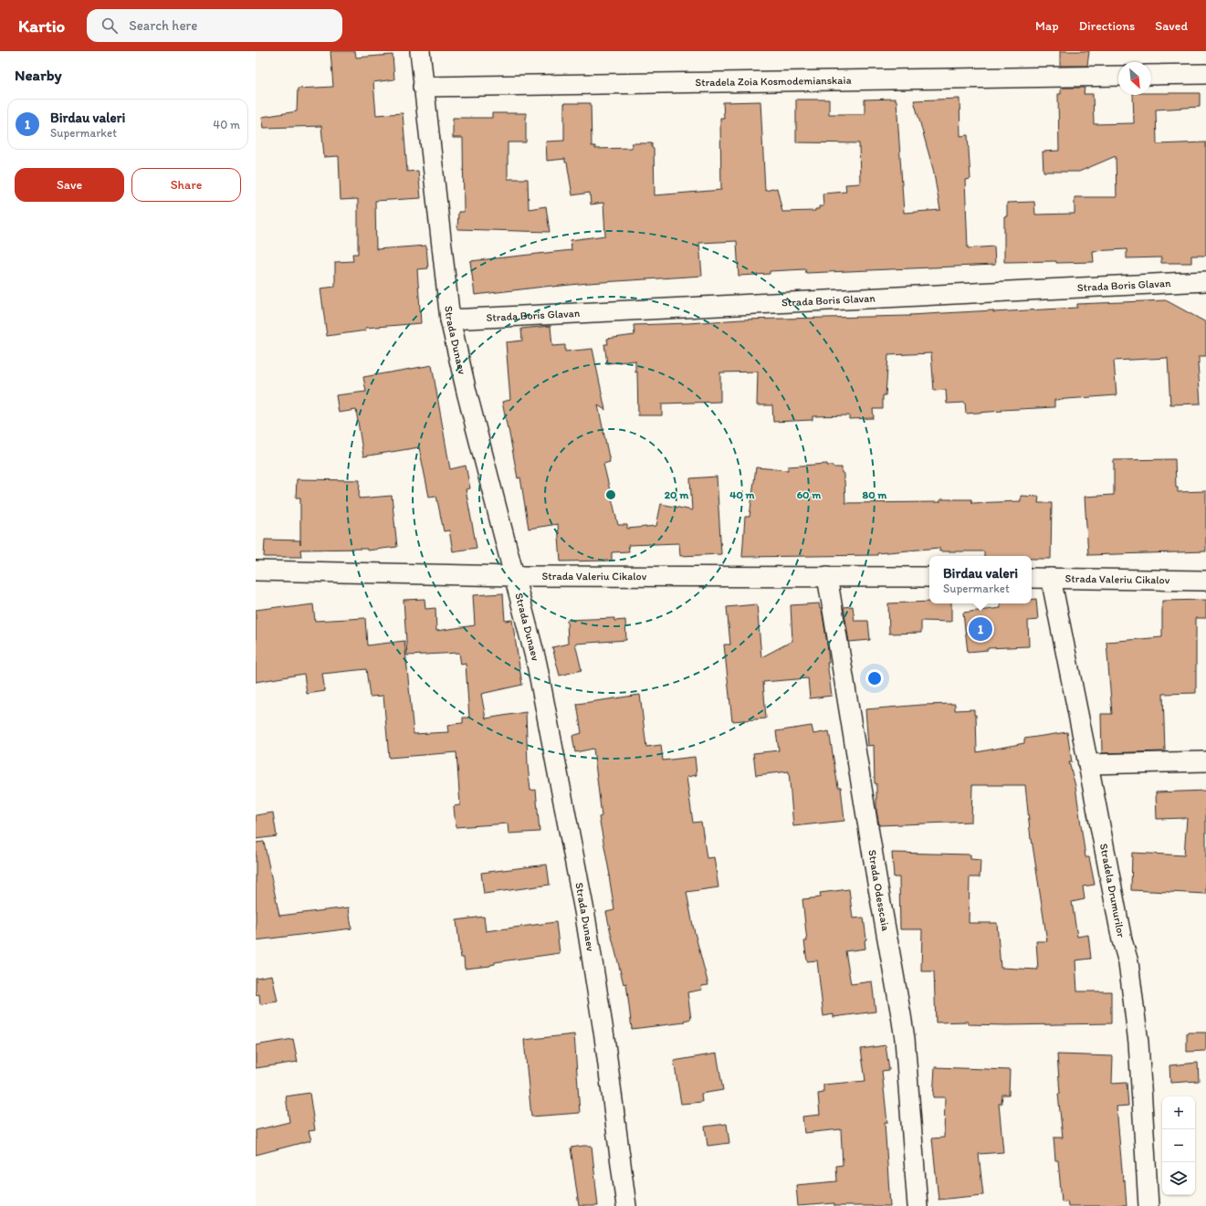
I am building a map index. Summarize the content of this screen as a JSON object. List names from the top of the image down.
{
  "streets": {
    "street": [
      "Stradela Zoia Kosmodemianskaia",
      "Strada Boris Glavan",
      "Strada Dunaev",
      "Strada Valeriu Cikalov",
      "Strada Odesscaia",
      "Stradela Drumurilor"
    ]
  },
  "crossings": [
    ["Stradela Zoia Kosmodemianskaia", "Strada Dunaev"],
    ["Strada Boris Glavan", "Strada Dunaev"],
    ["Strada Dunaev", "Strada Valeriu Cikalov"],
    ["Strada Valeriu Cikalov", "Strada Odesscaia"],
    ["Strada Valeriu Cikalov", "Stradela Drumurilor"]
  ],
  "north": "bottom right",
  "page": {
    "header": "Kartio",
    "search": "Search here",
    "nav": ["Map", "Directions", "Saved"],
    "heading": "Nearby",
    "list": [
      {
        "mark": "1",
        "name": "Birdau valeri",
        "note": "Supermarket",
        "value": "40 m"
      }
    ],
    "buttons": ["Save", "Share"],
    "popup": ["Birdau valeri", "Supermarket"],
    "pins": "1",
    "map_buttons": ["+", "−"]
  },
  "rings": [
    "20 m",
    "40 m",
    "60 m",
    "80 m"
  ]
}
